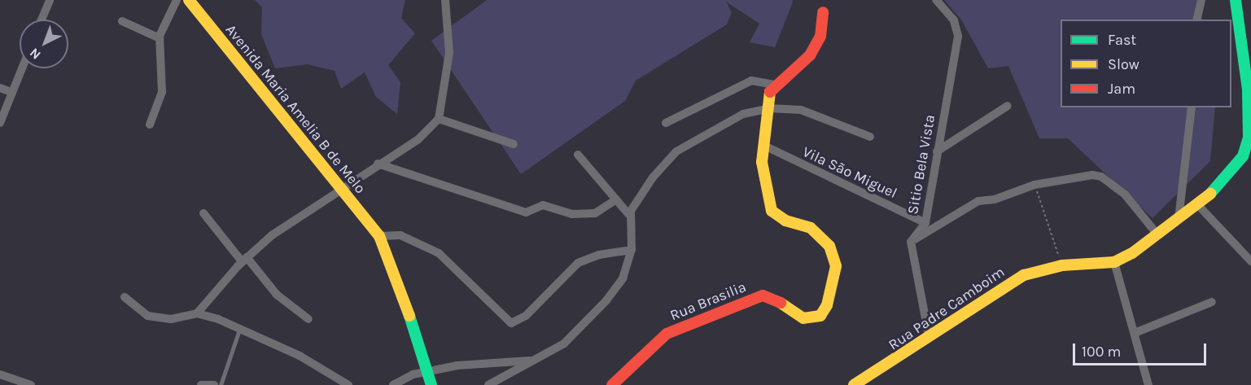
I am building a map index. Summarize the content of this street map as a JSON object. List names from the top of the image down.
{
  "streets": {
    "street": [
      "Avenida Maria Amelia B de Melo",
      "Sitio Bela Vista",
      "Vila São Miguel",
      "Rua Brasilia",
      "Rua Padre Camboim"
    ]
  },
  "crossings": [
    ["Sitio Bela Vista", "Vila São Miguel"],
    ["Vila São Miguel", "Rua Brasilia"]
  ],
  "legend": ["Fast", "Slow", "Jam"],
  "scale_bar": "100 m",
  "north": "bottom left"
}
